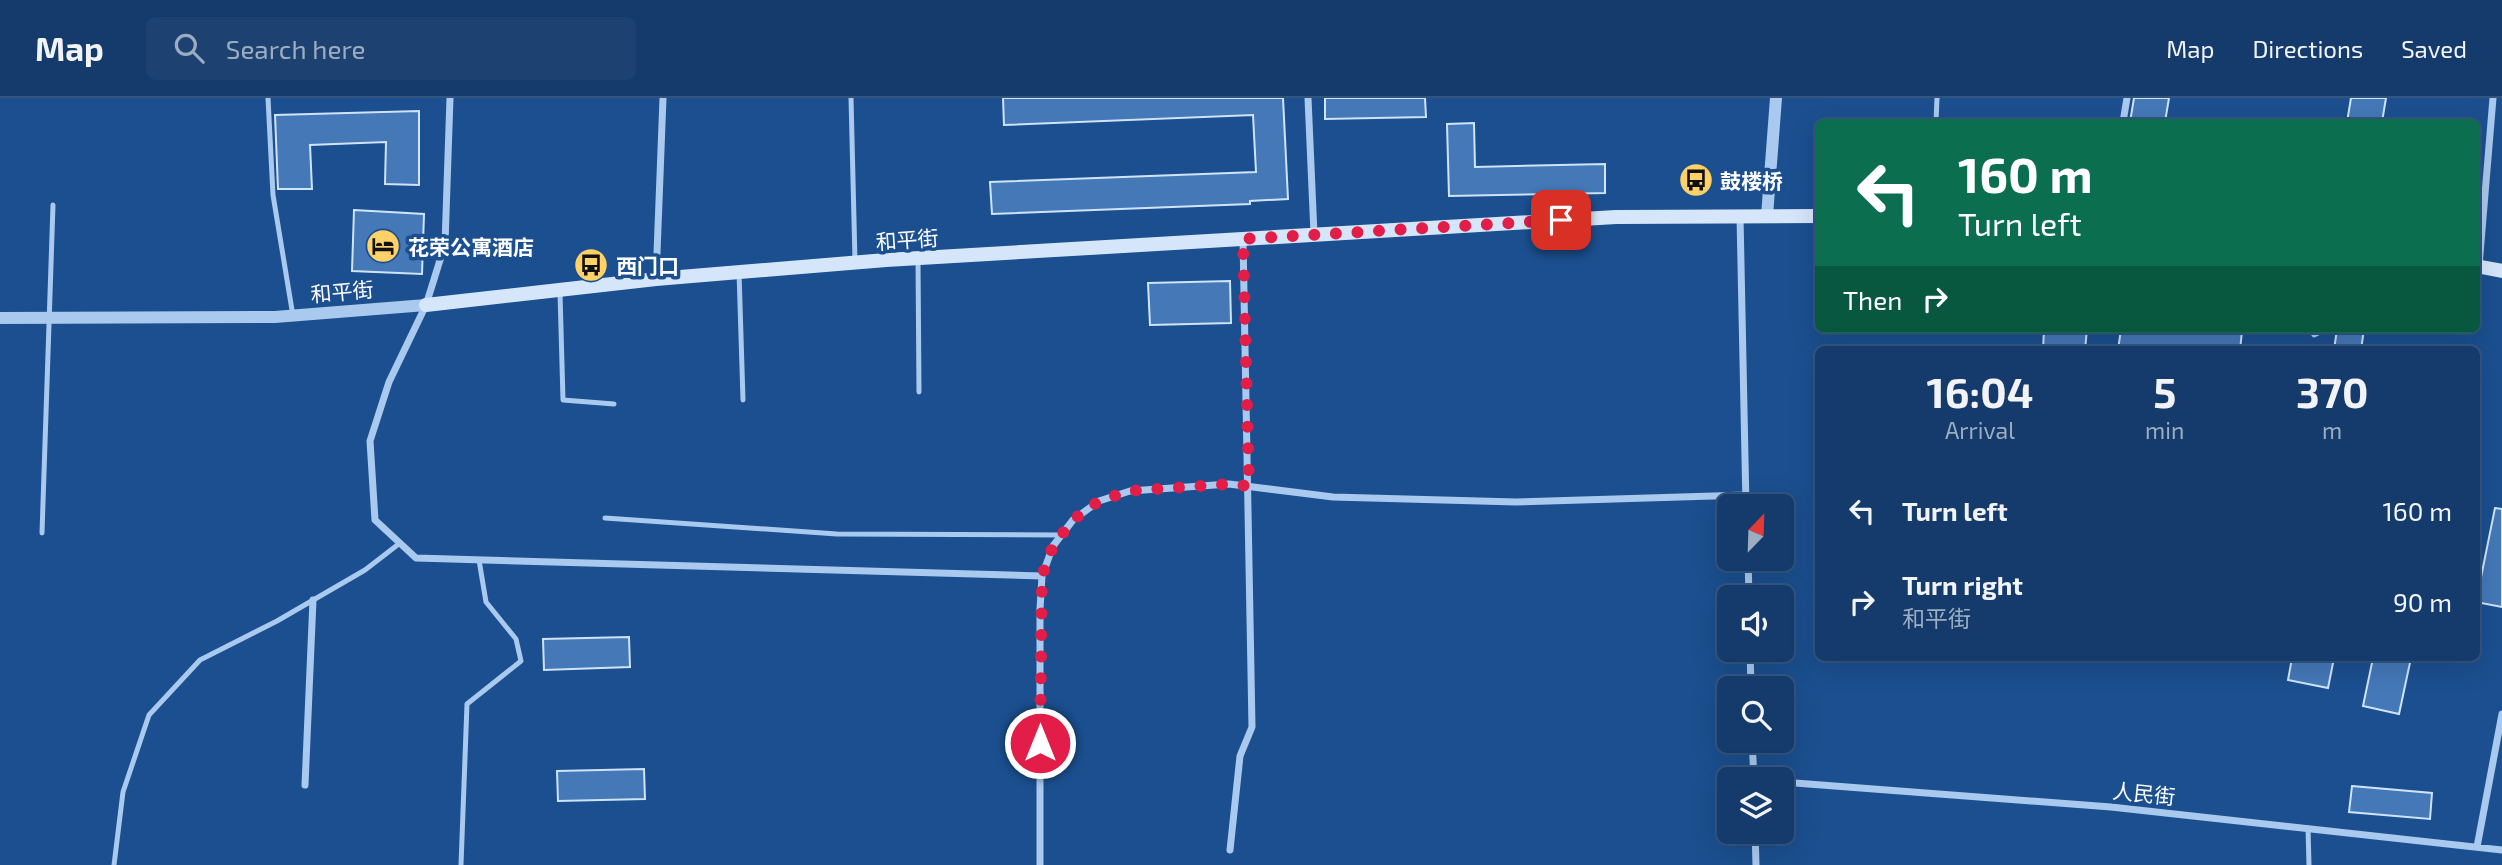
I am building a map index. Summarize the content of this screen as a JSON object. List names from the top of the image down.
{
  "streets": {
    "main road": ["和平街"],
    "street": ["人民街"]
  },
  "places": {
    "bus stop": ["鼓楼桥", "西门口"],
    "hotel": ["花荣公寓酒店"]
  },
  "north": "top right",
  "page": {
    "header": "Map",
    "search": "Search here",
    "nav": ["Map", "Directions", "Saved"],
    "turn": ["160 m", "Turn left"],
    "then": "Then",
    "eta": [
      "16:04",
      "Arrival",
      "5",
      "min",
      "370",
      "m"
    ],
    "list": [
      {
        "name": "Turn left",
        "value": "160 m"
      },
      {
        "name": "Turn right",
        "note": "和平街",
        "value": "90 m"
      }
    ]
  }
}
